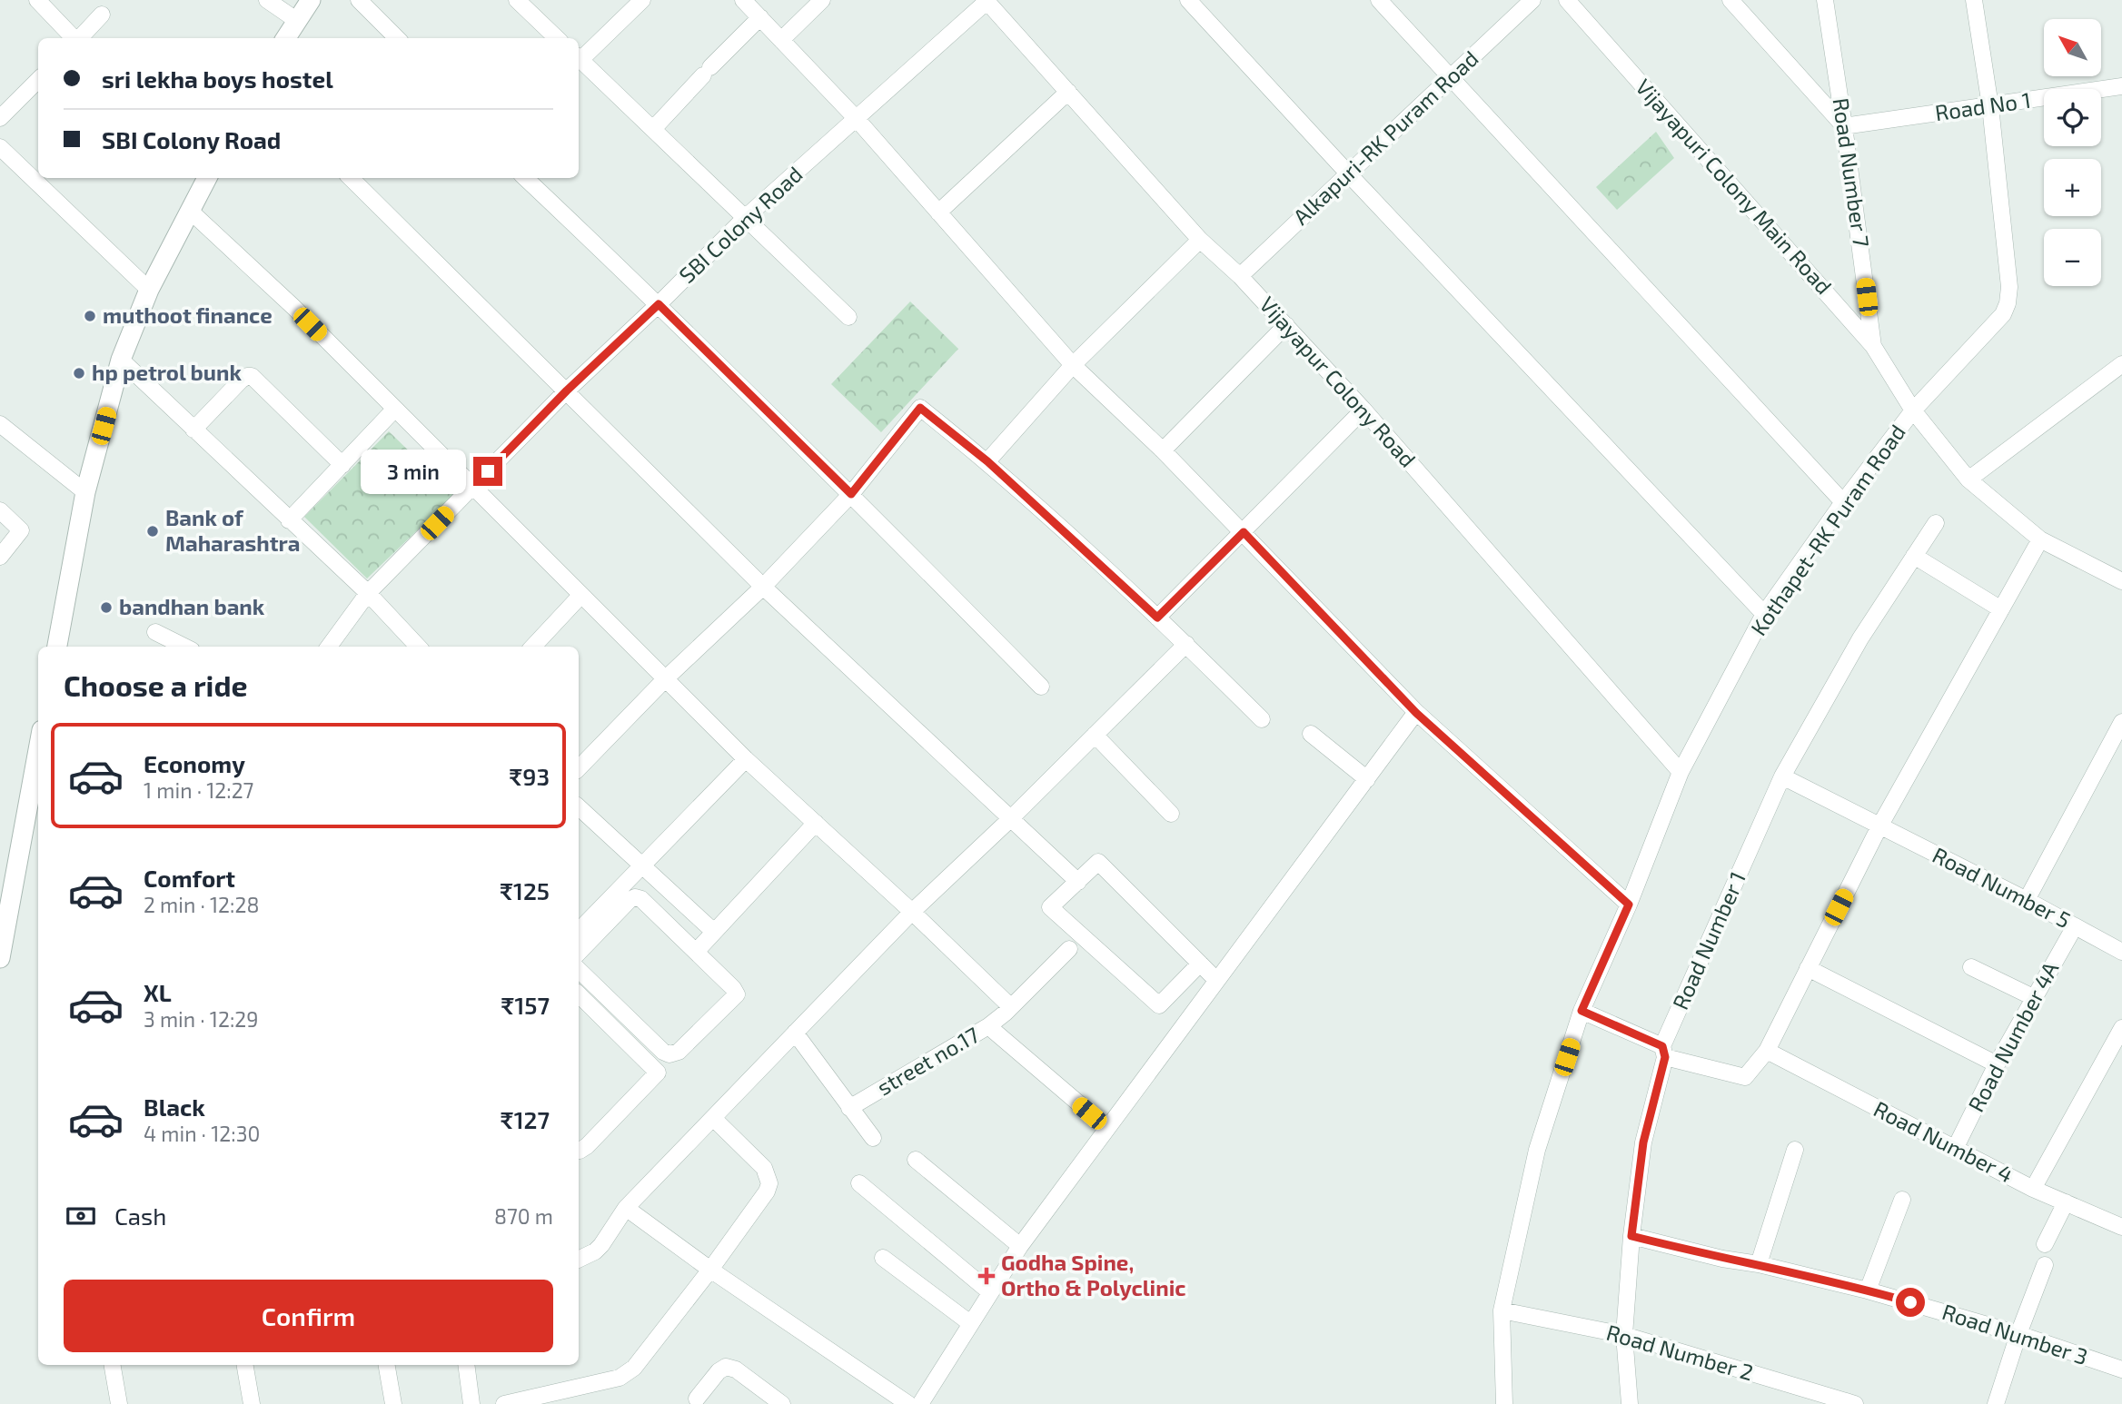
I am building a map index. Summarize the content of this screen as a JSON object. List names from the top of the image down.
{
  "streets": {
    "street": [
      "Road No 1",
      "Alkapuri-RK Puram Road",
      "Road Number 7",
      "Vijayapuri Colony Main Road",
      "SBI Colony Road",
      "Vijayapur Colony Road",
      "Kothapet-RK Puram Road",
      "Road Number 5",
      "Road Number 1",
      "Road Number 4A",
      "street no.17",
      "Road Number 4",
      "Road Number 3",
      "Road Number 2"
    ]
  },
  "crossings": [
    ["Road No 1", "Road Number 7"],
    ["Road No 1", "Kothapet-RK Puram Road"],
    ["Alkapuri-RK Puram Road", "Vijayapur Colony Road"],
    ["Road Number 7", "Vijayapuri Colony Main Road"],
    ["Vijayapuri Colony Main Road", "Kothapet-RK Puram Road"],
    ["SBI Colony Road", "Vijayapur Colony Road"],
    ["Vijayapur Colony Road", "Kothapet-RK Puram Road"],
    ["Kothapet-RK Puram Road", "Road Number 2"],
    ["Road Number 5", "Road Number 1"],
    ["Road Number 5", "Road Number 4A"],
    ["Road Number 1", "Road Number 3"],
    ["Road Number 1", "Road Number 2"],
    ["Road Number 4A", "Road Number 4"]
  ],
  "places": {
    "other": [
      "muthoot finance",
      "hp petrol bunk",
      "Bank of Maharashtra",
      "bandhan bank"
    ],
    "health": ["Godha Spine, Ortho & Polyclinic"]
  },
  "north": "top left",
  "page": {
    "map_buttons": ["+", "−"],
    "banner": ["sri lekha boys hostel", "SBI Colony Road"],
    "bubble": "3 min",
    "heading": "Choose a ride",
    "list": [
      {
        "name": "Economy",
        "note": "1 min · 12:27",
        "value": "₹93"
      },
      {
        "name": "Comfort",
        "note": "2 min · 12:28",
        "value": "₹125"
      },
      {
        "name": "XL",
        "note": "3 min · 12:29",
        "value": "₹157"
      },
      {
        "name": "Black",
        "note": "4 min · 12:30",
        "value": "₹127"
      }
    ],
    "pay": ["Cash", "870 m"],
    "buttons": "Confirm"
  }
}
